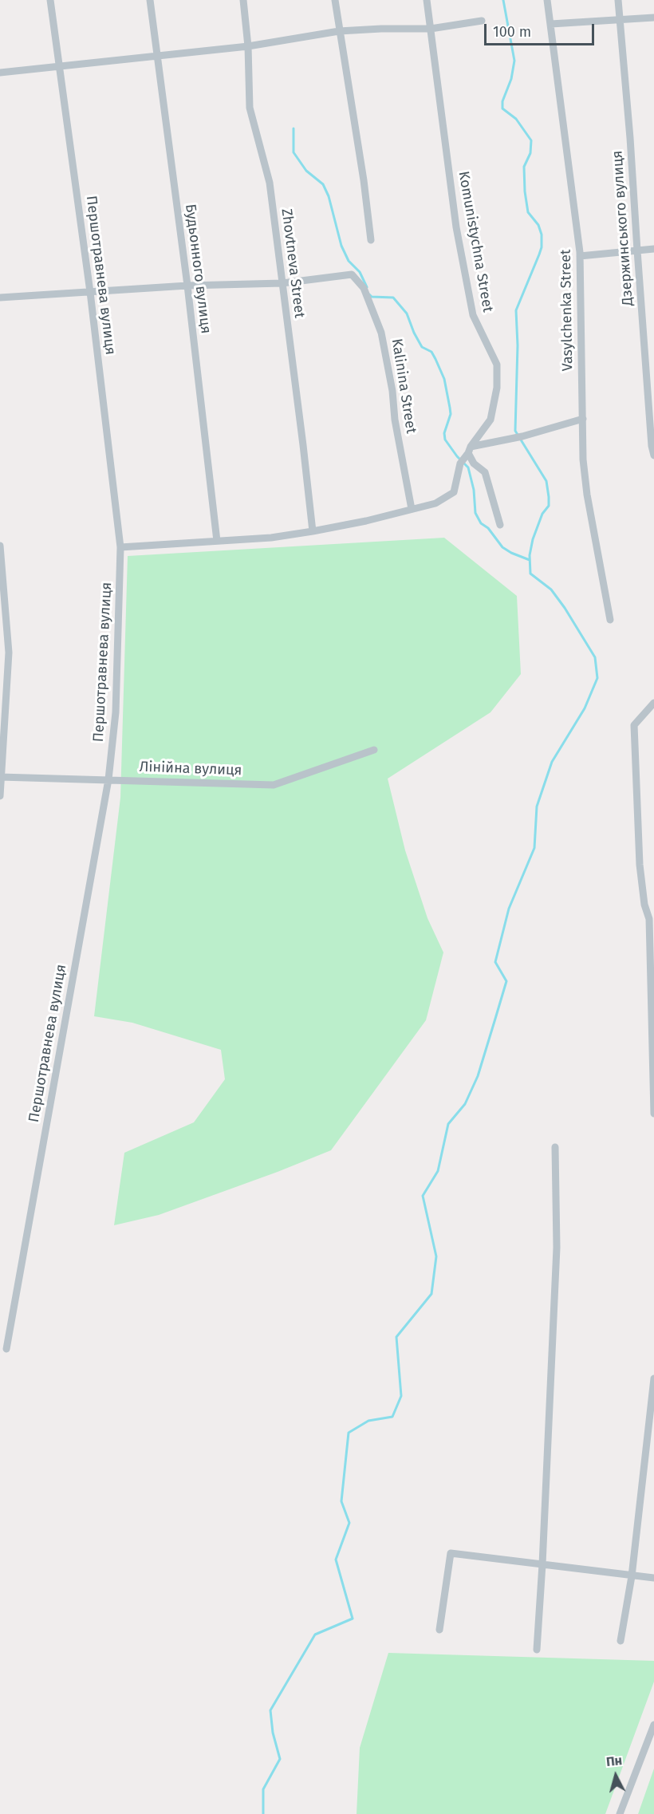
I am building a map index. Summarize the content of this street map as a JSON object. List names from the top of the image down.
{
  "streets": {
    "street": [
      "Дзержинського вулиця",
      "Komunistychna Street",
      "Zhovtneva Street",
      "Будьонного вулиця",
      "Першотравнева вулиця",
      "Vasylchenka Street",
      "Kalinina Street",
      "Лінійна вулиця"
    ]
  },
  "crossings": [
    ["Zhovtneva Street", "Kalinina Street"],
    ["Першотравнева вулиця", "Лінійна вулиця"]
  ],
  "scale_bar": "100 m",
  "north": "top"
}
